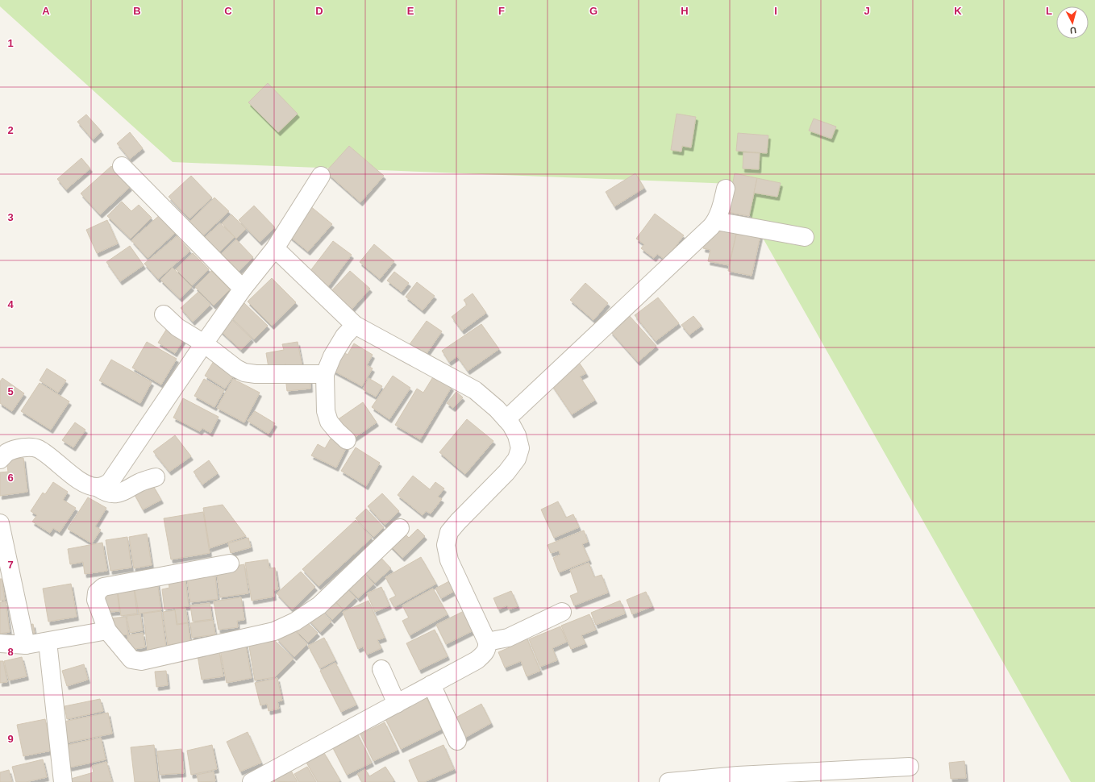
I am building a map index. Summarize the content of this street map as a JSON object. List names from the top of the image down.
{
  "north": "bottom",
  "grid": {
    "columns": [
      "A",
      "B",
      "C",
      "D",
      "E",
      "F",
      "G",
      "H",
      "I",
      "J",
      "K",
      "L"
    ],
    "rows": [
      "1",
      "2",
      "3",
      "4",
      "5",
      "6",
      "7",
      "8",
      "9"
    ]
  }
}
